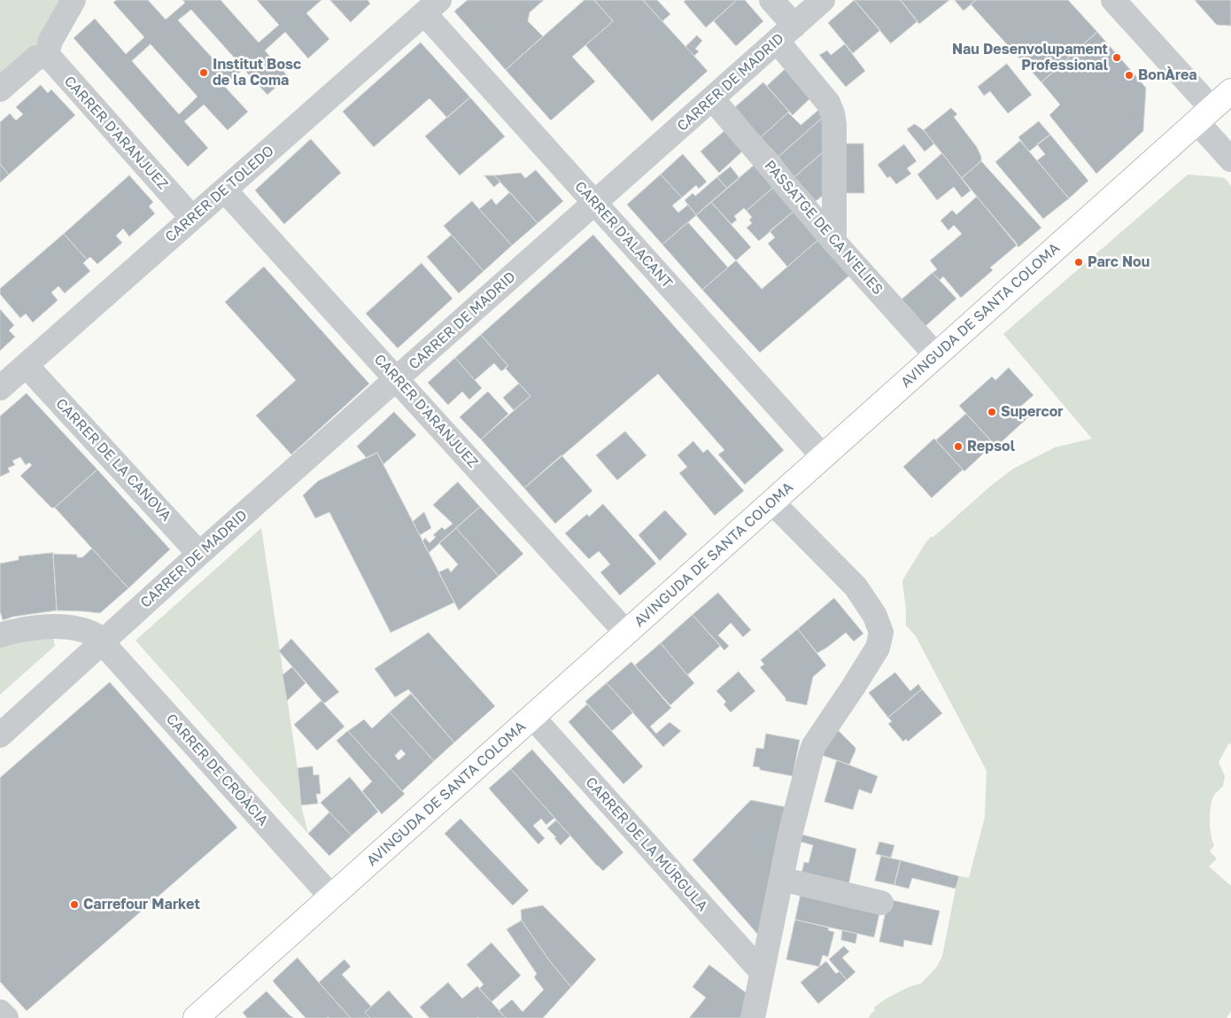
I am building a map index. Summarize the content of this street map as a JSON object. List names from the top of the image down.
{
  "streets": {
    "main road": ["AVINGUDA DE SANTA COLOMA"],
    "street": [
      "CARRER DE MADRID",
      "CARRER D'ARANJUEZ",
      "CARRER DE TOLEDO",
      "PASSATGE DE CA N'ELIES",
      "CARRER D'ALACANT",
      "CARRER DE LA CANOVA",
      "CARRER DE CROÀCIA",
      "CARRER DE LA MÚRGULA"
    ]
  },
  "crossings": [
    ["CARRER DE MADRID", "CARRER D'ARANJUEZ"],
    ["CARRER DE MADRID", "PASSATGE DE CA N'ELIES"],
    ["CARRER DE MADRID", "CARRER D'ALACANT"],
    ["CARRER DE MADRID", "CARRER DE LA CANOVA"],
    ["CARRER DE MADRID", "CARRER DE CROÀCIA"],
    ["CARRER D'ARANJUEZ", "CARRER DE TOLEDO"],
    ["CARRER D'ARANJUEZ", "AVINGUDA DE SANTA COLOMA"],
    ["CARRER DE TOLEDO", "CARRER D'ALACANT"],
    ["CARRER DE TOLEDO", "CARRER DE LA CANOVA"],
    ["PASSATGE DE CA N'ELIES", "AVINGUDA DE SANTA COLOMA"],
    ["CARRER D'ALACANT", "AVINGUDA DE SANTA COLOMA"],
    ["AVINGUDA DE SANTA COLOMA", "CARRER DE CROÀCIA"],
    ["AVINGUDA DE SANTA COLOMA", "CARRER DE LA MÚRGULA"]
  ],
  "places": [
    "Nau Desenvolupament Professional",
    "Institut Bosc de la Coma",
    "BonÀrea",
    "Parc Nou",
    "Supercor",
    "Repsol",
    "Carrefour Market"
  ]
}
